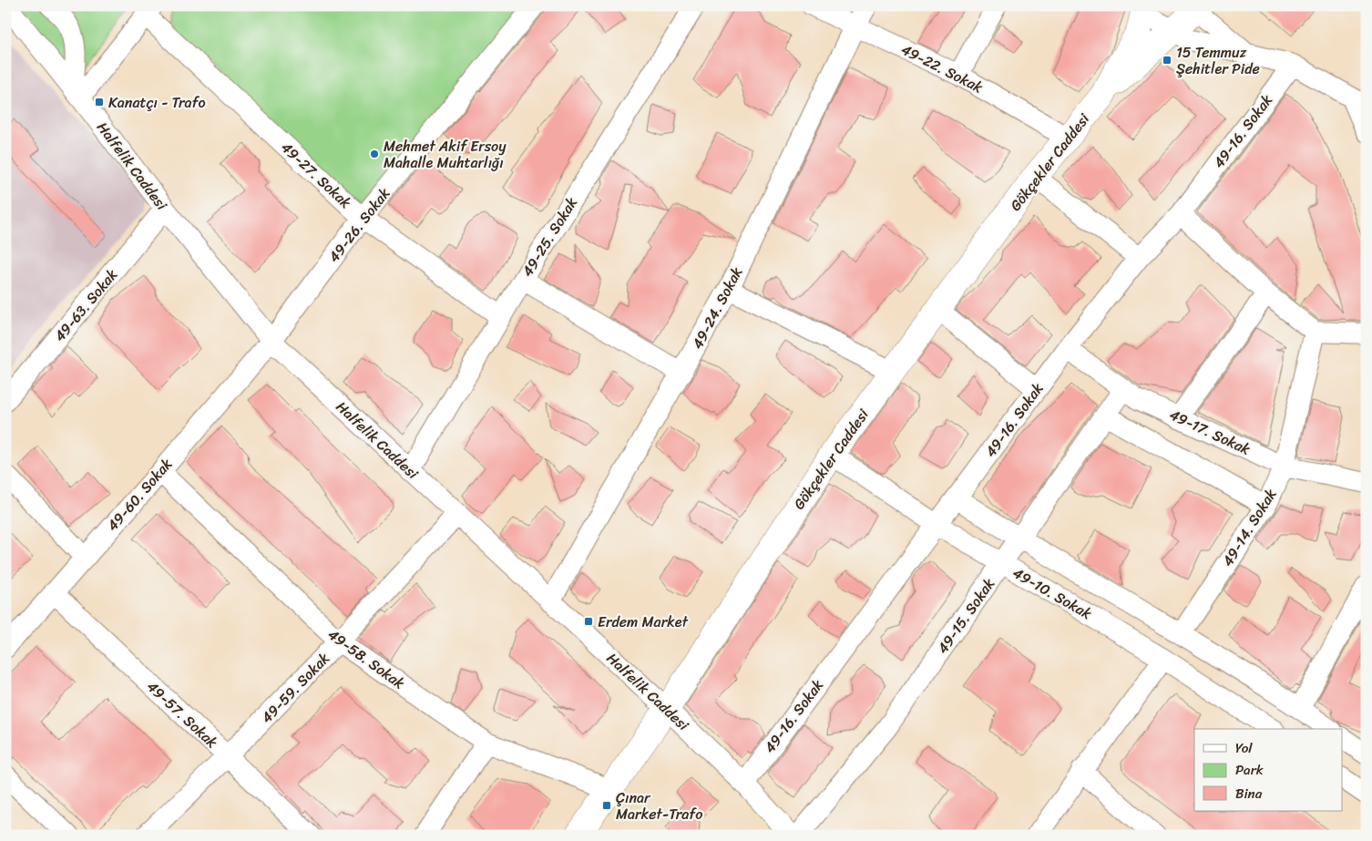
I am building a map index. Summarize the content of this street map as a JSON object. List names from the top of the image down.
{
  "streets": {
    "main road": ["Gökçekler Caddesi"],
    "street": [
      "49-22. Sokak",
      "49-16. Sokak",
      "Halfelik Caddesi",
      "49-27. Sokak",
      "49-26. Sokak",
      "49-25. Sokak",
      "49-63. Sokak",
      "49-24. Sokak",
      "49-17. Sokak",
      "49-60. Sokak",
      "49-14. Sokak",
      "49-10. Sokak",
      "49-15. Sokak",
      "49-58. Sokak",
      "49-59. Sokak",
      "49-57. Sokak"
    ]
  },
  "crossings": [
    ["49-22. Sokak", "Gökçekler Caddesi"],
    ["49-22. Sokak", "49-24. Sokak"],
    ["49-16. Sokak", "Halfelik Caddesi"],
    ["49-16. Sokak", "49-17. Sokak"],
    ["49-16. Sokak", "49-10. Sokak"],
    ["Gökçekler Caddesi", "Halfelik Caddesi"],
    ["Gökçekler Caddesi", "49-10. Sokak"],
    ["Gökçekler Caddesi", "49-58. Sokak"],
    ["Halfelik Caddesi", "49-26. Sokak"],
    ["Halfelik Caddesi", "49-25. Sokak"],
    ["Halfelik Caddesi", "49-63. Sokak"],
    ["Halfelik Caddesi", "49-24. Sokak"],
    ["Halfelik Caddesi", "49-60. Sokak"],
    ["Halfelik Caddesi", "49-59. Sokak"],
    ["49-27. Sokak", "49-26. Sokak"],
    ["49-27. Sokak", "49-25. Sokak"],
    ["49-26. Sokak", "49-60. Sokak"],
    ["49-17. Sokak", "49-14. Sokak"],
    ["49-17. Sokak", "49-15. Sokak"],
    ["49-60. Sokak", "49-58. Sokak"],
    ["49-60. Sokak", "49-57. Sokak"],
    ["49-14. Sokak", "49-10. Sokak"],
    ["49-10. Sokak", "49-15. Sokak"],
    ["49-58. Sokak", "49-59. Sokak"],
    ["49-59. Sokak", "49-57. Sokak"]
  ],
  "places": {
    "transit": [
      "15 Temmuz Şehitler Pide",
      "Kanatçı - Trafo",
      "Erdem Market",
      "Çınar Market-Trafo"
    ],
    "other": ["Mehmet Akif Ersoy Mahalle Muhtarlığı"]
  },
  "legend": ["Yol", "Park", "Bina"]
}
